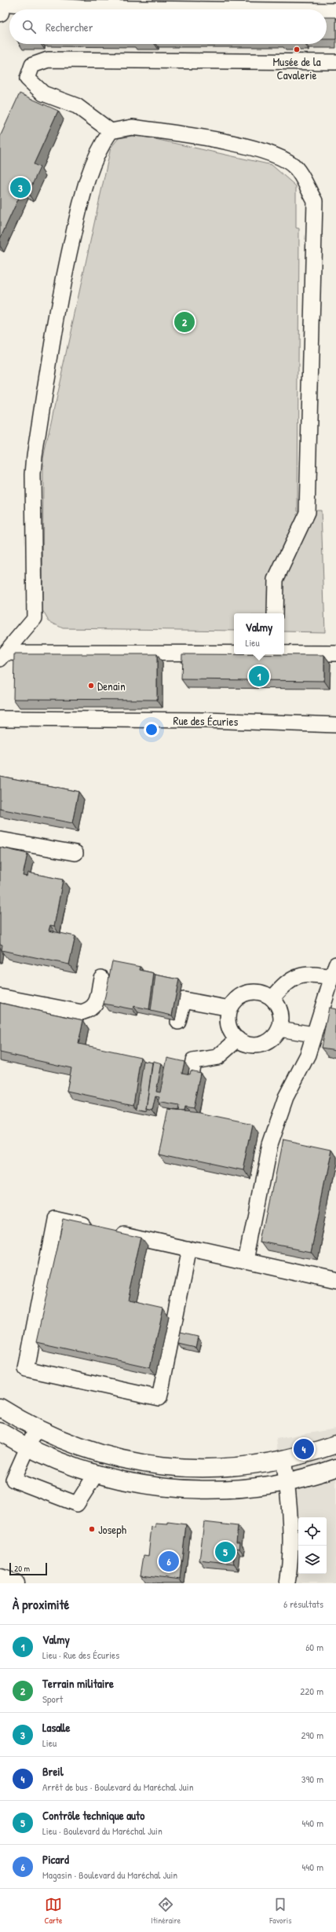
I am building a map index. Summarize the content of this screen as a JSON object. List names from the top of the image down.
{
  "streets": {
    "street": ["Rue des Écuries"]
  },
  "places": ["Musée de la Cavalerie", "Denain", "Joseph"],
  "scale_bar": "20 m",
  "page": {
    "search": "Rechercher",
    "pins": [
      "3",
      "2",
      "1",
      "4",
      "5",
      "6"
    ],
    "popup": ["Valmy", "Lieu"],
    "scale": "20 m",
    "heading": ["À proximité", "6 résultats"],
    "list": [
      {
        "mark": "1",
        "name": "Valmy",
        "note": "Lieu · Rue des Écuries",
        "value": "60 m"
      },
      {
        "mark": "2",
        "name": "Terrain militaire",
        "note": "Sport",
        "value": "220 m"
      },
      {
        "mark": "3",
        "name": "Lasalle",
        "note": "Lieu",
        "value": "290 m"
      },
      {
        "mark": "4",
        "name": "Breil",
        "note": "Arrêt de bus · Boulevard du Maréchal Juin",
        "value": "390 m"
      },
      {
        "mark": "5",
        "name": "Contrôle technique auto",
        "note": "Lieu · Boulevard du Maréchal Juin",
        "value": "440 m"
      },
      {
        "mark": "6",
        "name": "Picard",
        "note": "Magasin · Boulevard du Maréchal Juin",
        "value": "440 m"
      }
    ],
    "nav": ["Carte", "Itinéraire", "Favoris"]
  }
}
